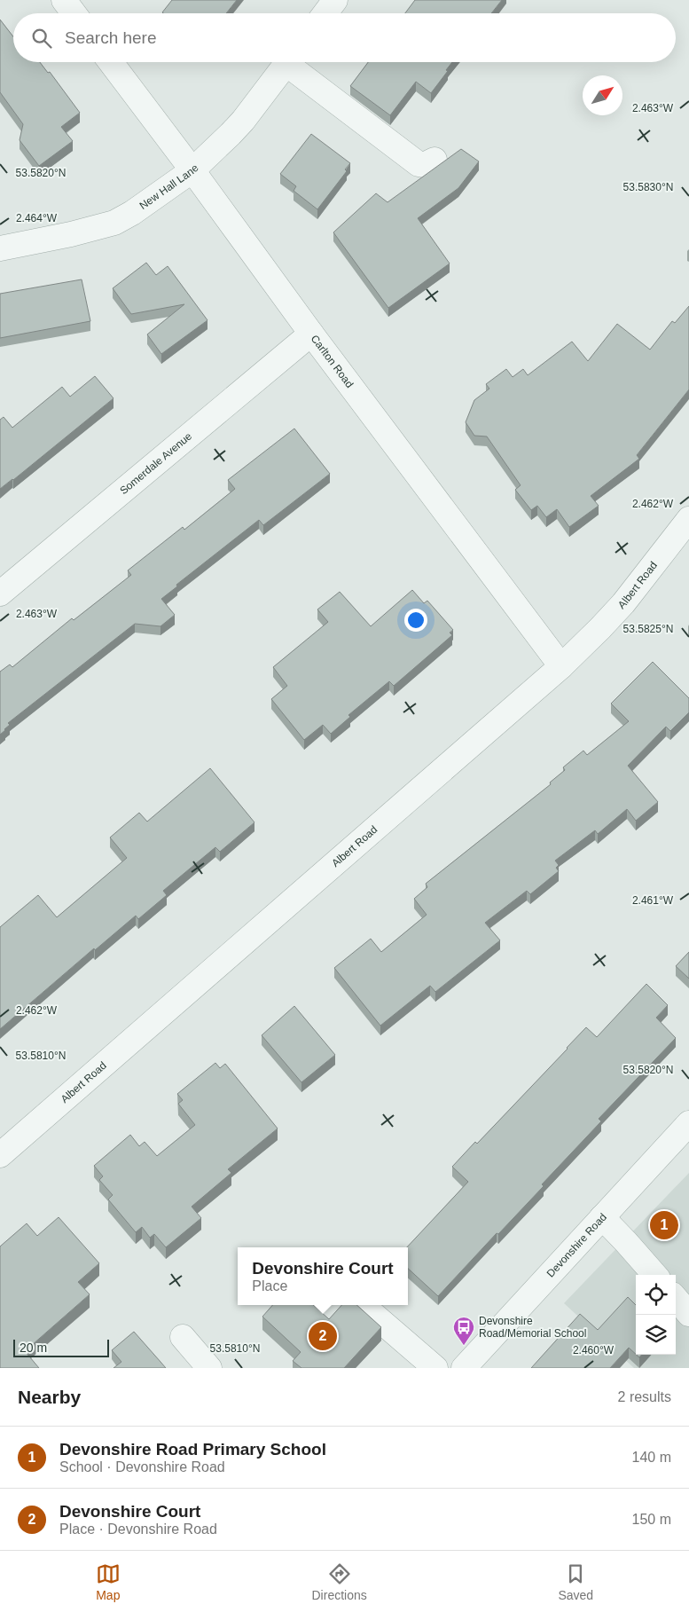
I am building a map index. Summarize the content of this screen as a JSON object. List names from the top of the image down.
{
  "streets": {
    "street": [
      "New Hall Lane",
      "Carlton Road",
      "Somerdale Avenue",
      "Albert Road",
      "Devonshire Road"
    ]
  },
  "crossings": [
    ["New Hall Lane", "Carlton Road"],
    ["Carlton Road", "Somerdale Avenue"],
    ["Carlton Road", "Albert Road"]
  ],
  "places": {
    "bus stop": ["Devonshire Road/Memorial School"]
  },
  "scale_bar": "20 m",
  "north": "top right",
  "page": {
    "search": "Search here",
    "pins": ["1", "2"],
    "popup": ["Devonshire Court", "Place"],
    "scale": "20 m",
    "heading": ["Nearby", "2 results"],
    "list": [
      {
        "mark": "1",
        "name": "Devonshire Road Primary School",
        "note": "School · Devonshire Road",
        "value": "140 m"
      },
      {
        "mark": "2",
        "name": "Devonshire Court",
        "note": "Place · Devonshire Road",
        "value": "150 m"
      }
    ],
    "nav": ["Map", "Directions", "Saved"]
  },
  "coordinates": [
    "2.463°W",
    "53.5820°N",
    "53.5830°N",
    "2.464°W",
    "2.462°W",
    "53.5825°N",
    "2.461°W",
    "53.5810°N",
    "2.460°W"
  ]
}
